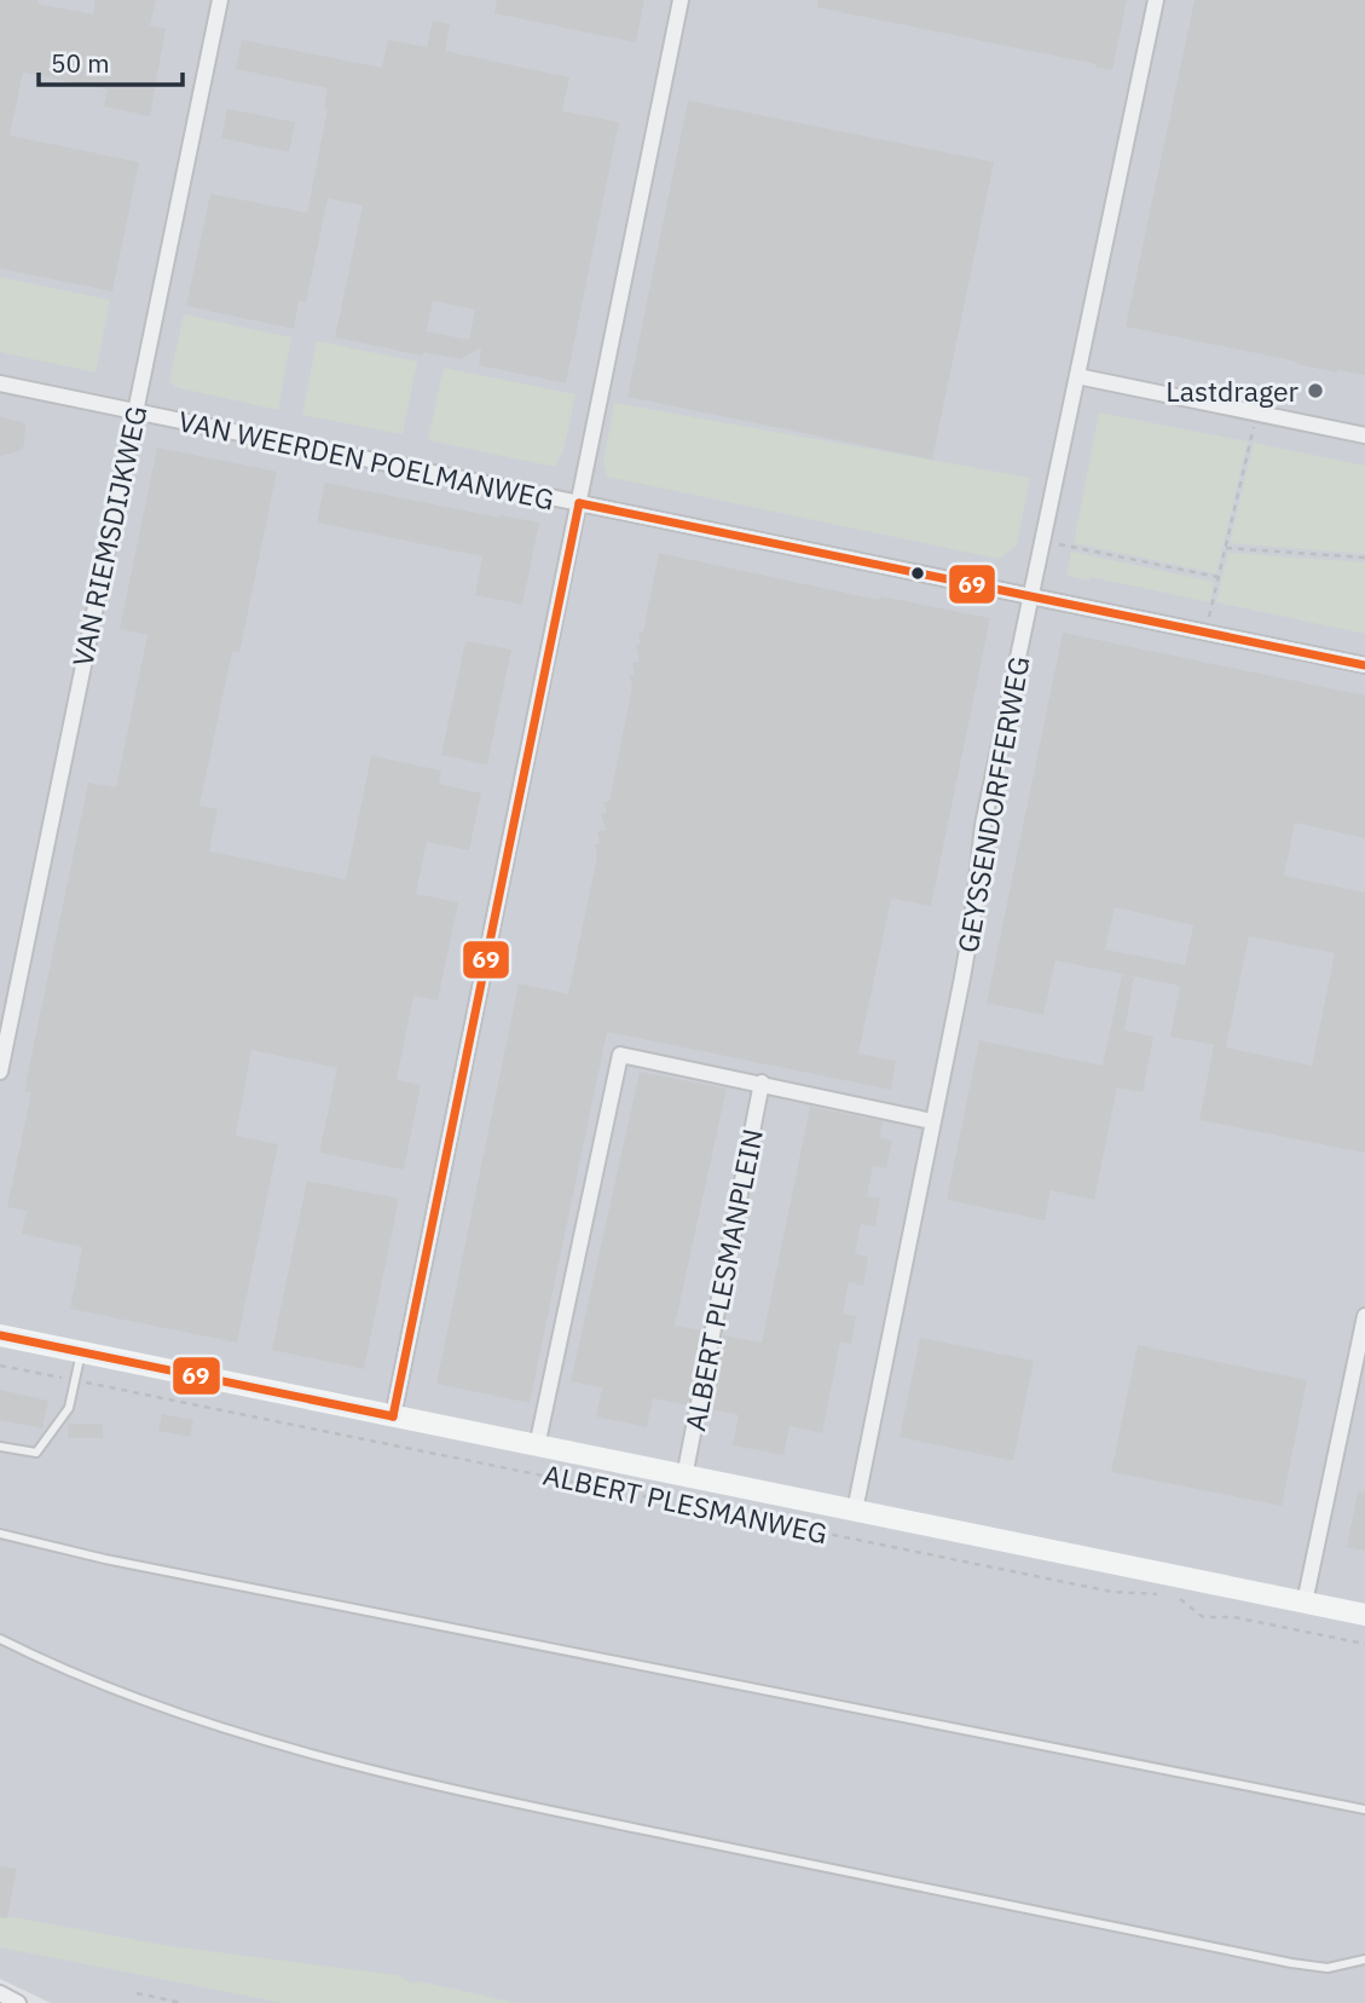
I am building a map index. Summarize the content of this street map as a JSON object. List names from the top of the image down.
{
  "streets": {
    "street": [
      "VAN WEERDEN POELMANWEG",
      "VAN RIEMSDIJKWEG",
      "GEYSSENDORFFERWEG",
      "ALBERT PLESMANPLEIN",
      "ALBERT PLESMANWEG"
    ]
  },
  "crossings": [
    ["VAN WEERDEN POELMANWEG", "VAN RIEMSDIJKWEG"],
    ["VAN WEERDEN POELMANWEG", "GEYSSENDORFFERWEG"],
    ["GEYSSENDORFFERWEG", "ALBERT PLESMANWEG"],
    ["ALBERT PLESMANPLEIN", "ALBERT PLESMANWEG"]
  ],
  "places": ["Lastdrager"],
  "lines": ["transit line 69"],
  "scale_bar": "50 m"
}
